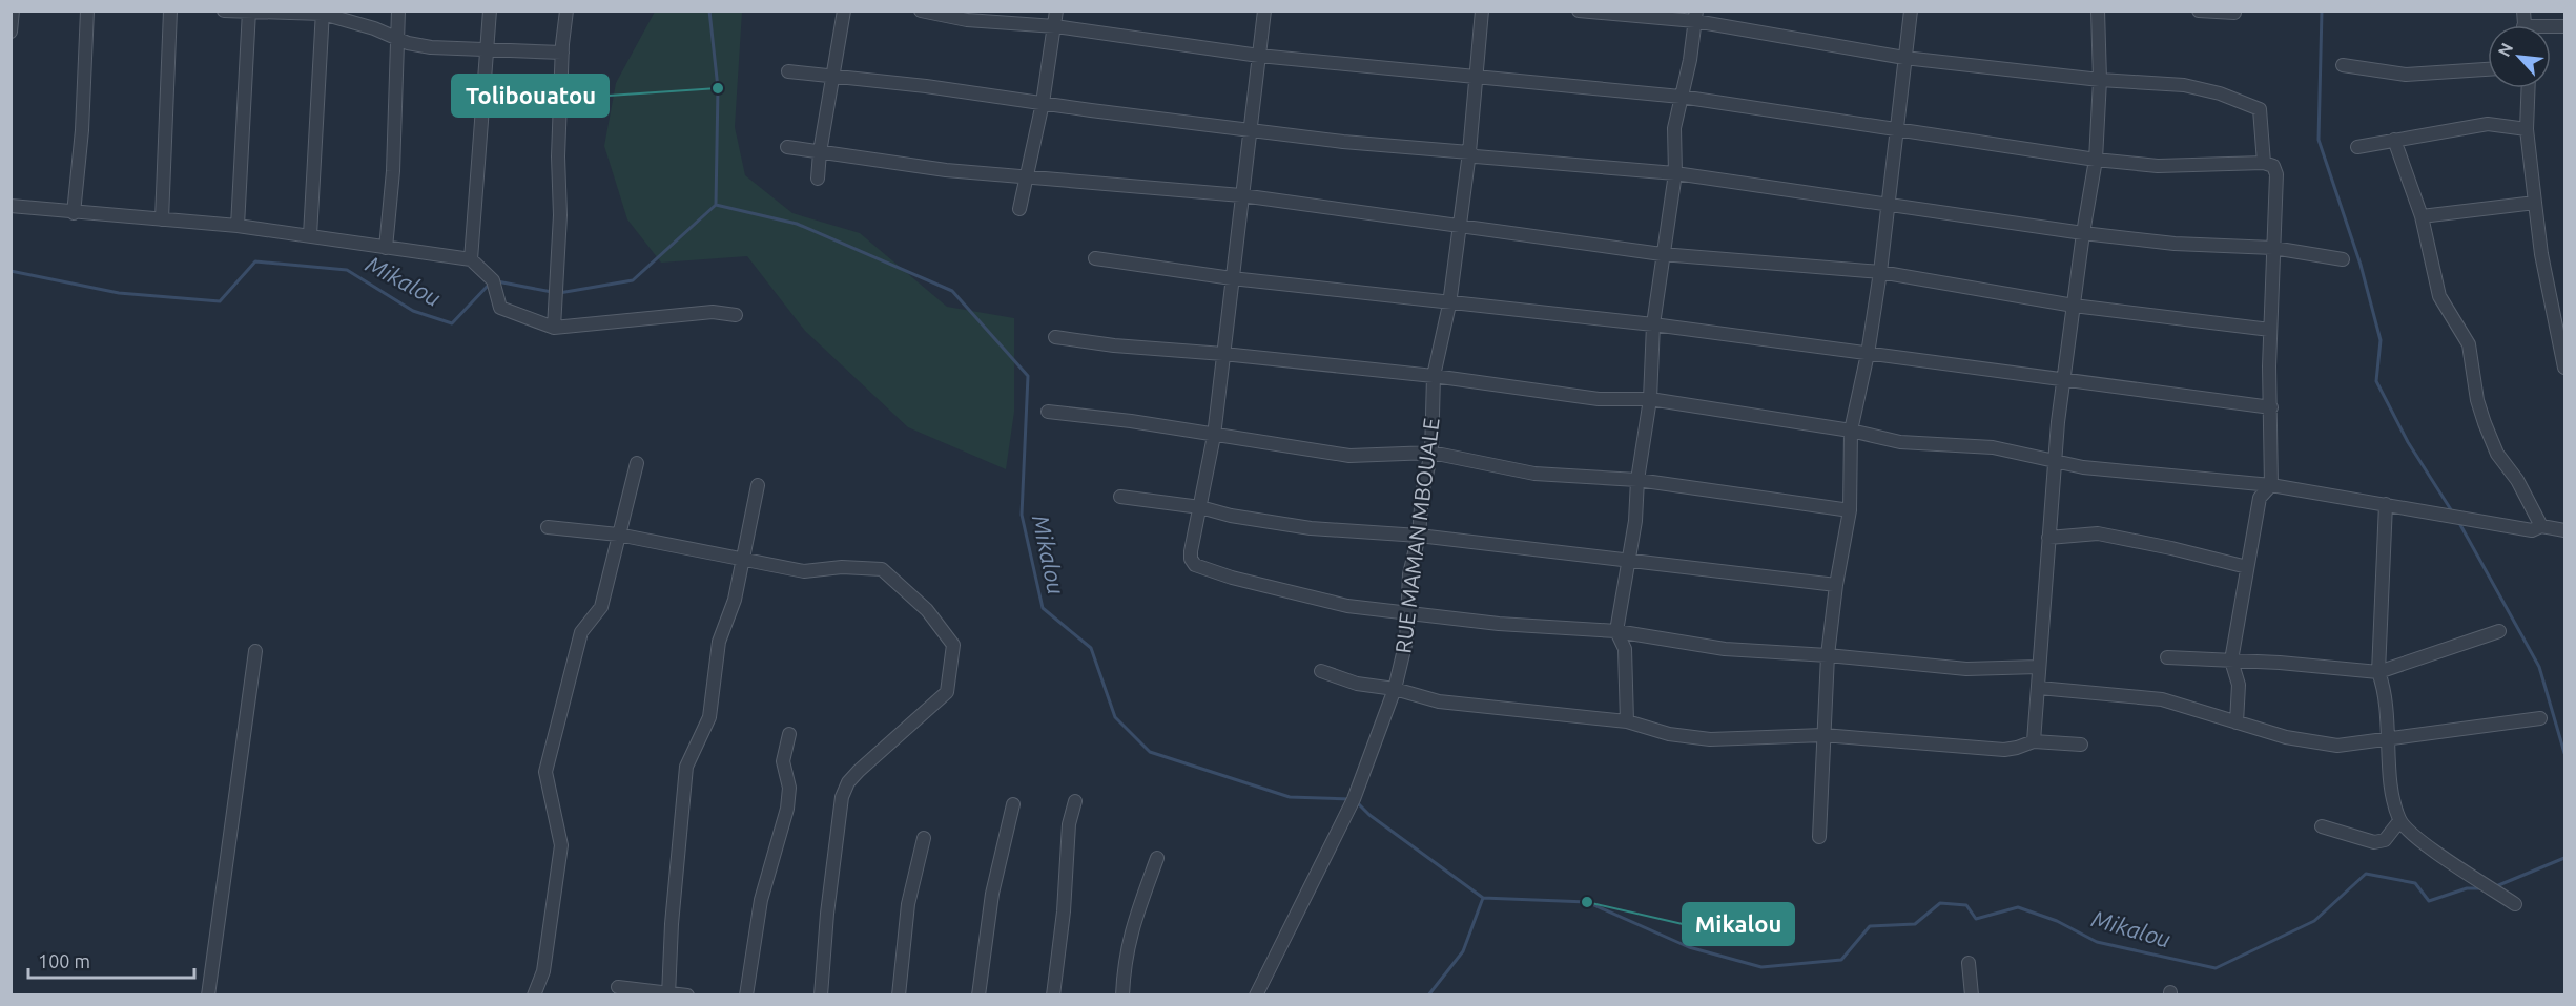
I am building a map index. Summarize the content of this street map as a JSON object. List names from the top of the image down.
{
  "streets": {
    "street": ["RUE MAMAN MBOUALE"]
  },
  "water": ["Mikalou"],
  "places": ["Tolibouatou", "Mikalou"],
  "scale_bar": "100 m",
  "north": "top left"
}
